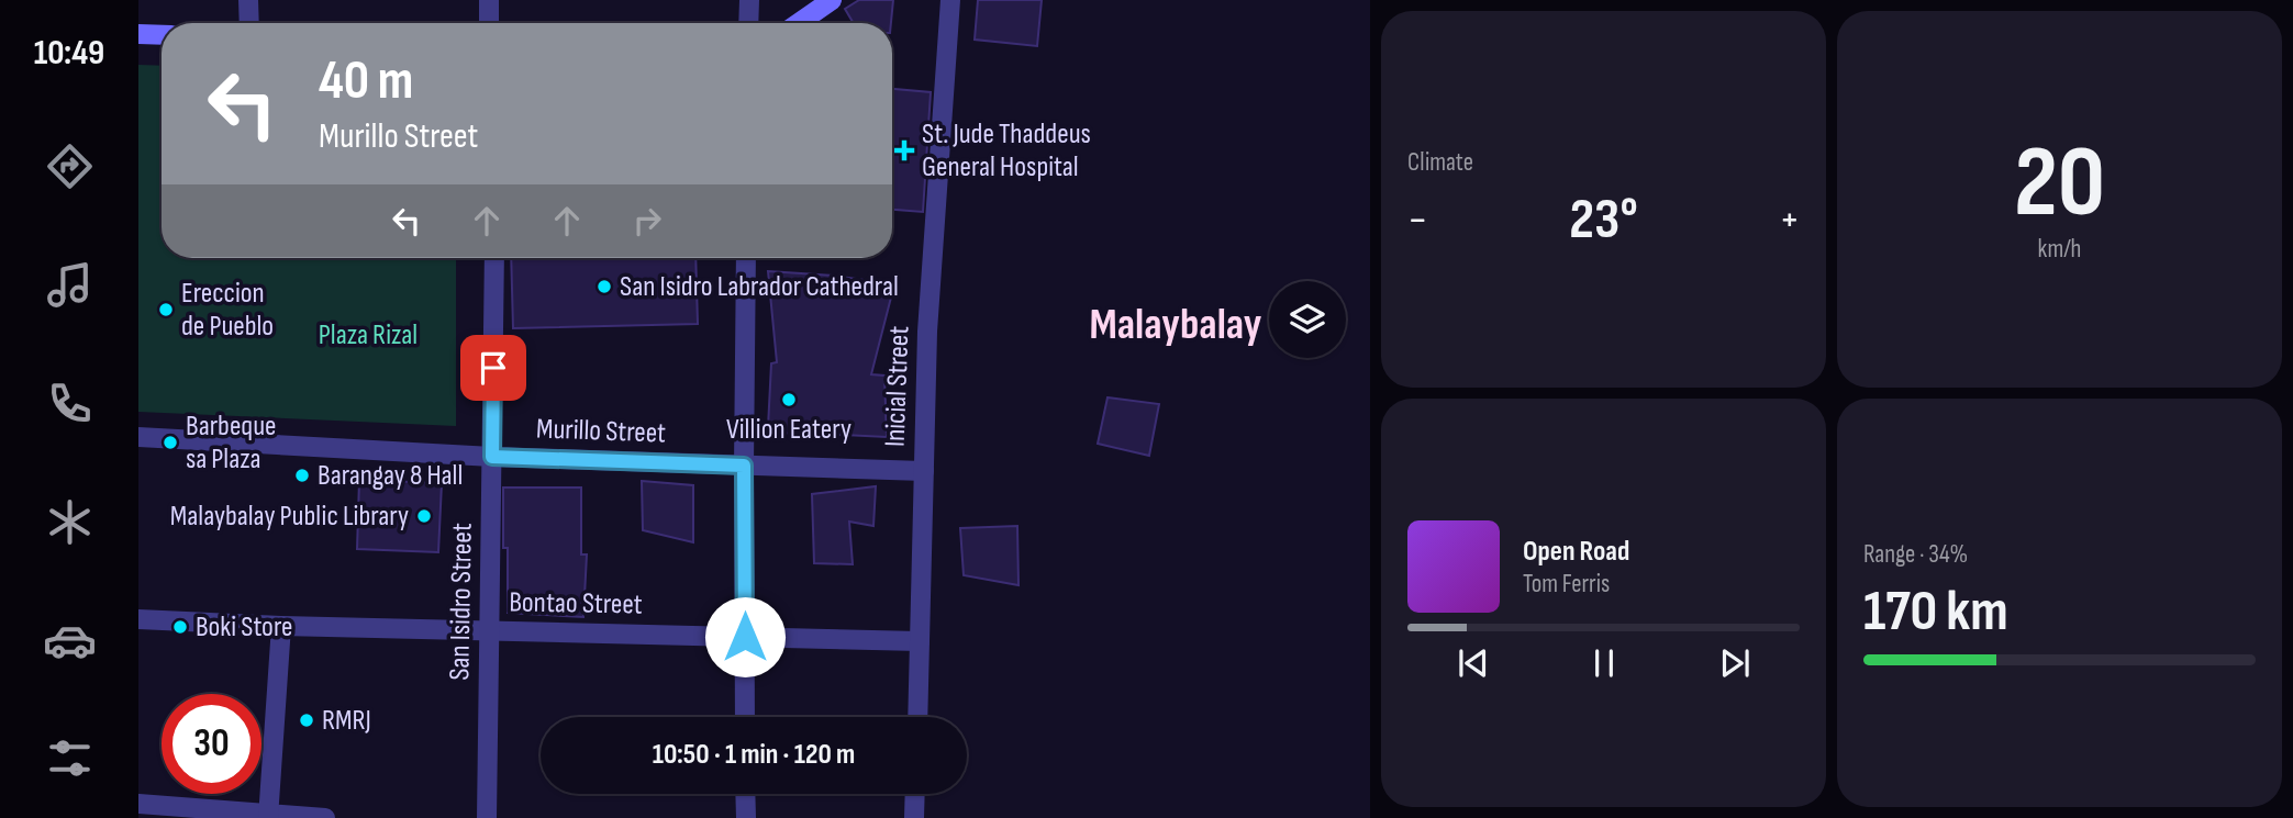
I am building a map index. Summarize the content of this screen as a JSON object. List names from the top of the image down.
{
  "streets": {
    "street": [
      "Inicial Street",
      "Murillo Street",
      "San Isidro Street",
      "Bontao Street"
    ]
  },
  "crossings": [
    ["Inicial Street", "Murillo Street"],
    ["Inicial Street", "Bontao Street"],
    ["Murillo Street", "San Isidro Street"],
    ["San Isidro Street", "Bontao Street"]
  ],
  "districts": ["Malaybalay"],
  "parks": ["Plaza Rizal"],
  "places": {
    "health": ["St. Jude Thaddeus General Hospital"],
    "other": [
      "San Isidro Labrador Cathedral",
      "Ereccion de Pueblo",
      "Villion Eatery",
      "Barbeque sa Plaza",
      "Barangay 8 Hall",
      "Malaybalay Public Library",
      "Boki Store",
      "RMRJ"
    ]
  },
  "page": {
    "tabs": "10:49",
    "tile": [
      "Climate",
      ["20", "km/h"],
      ["Range · 34%", "170 km"]
    ],
    "turn": ["40 m", "Murillo Street"],
    "heat": ["−", "23°", "+"],
    "song": ["Open Road", "Tom Ferris"],
    "limit": "30",
    "trip": "10:50 · 1 min · 120 m"
  }
}
